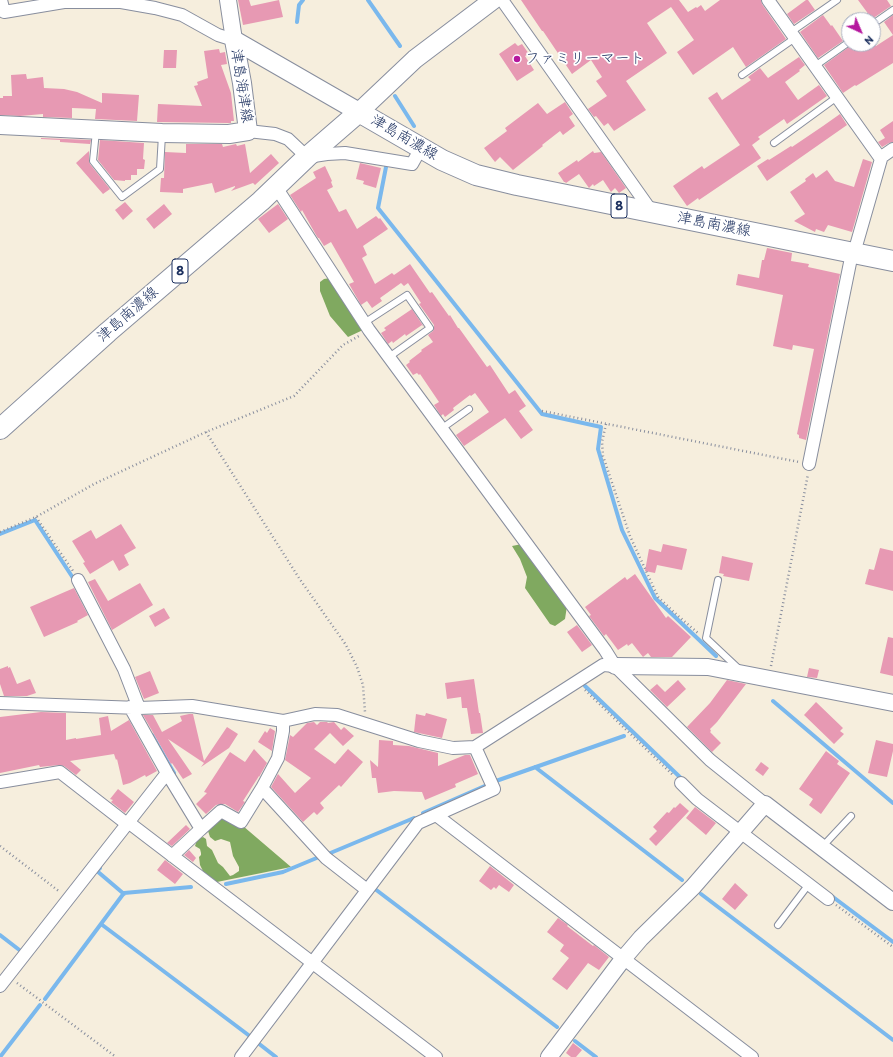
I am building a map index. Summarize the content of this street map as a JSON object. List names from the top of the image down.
{
  "streets": {
    "main road": ["津島海津線", "津島南濃線", "8"]
  },
  "crossings": [
    ["津島海津線", "津島南濃線"]
  ],
  "places": ["ファミリーマート"],
  "north": "bottom right"
}
